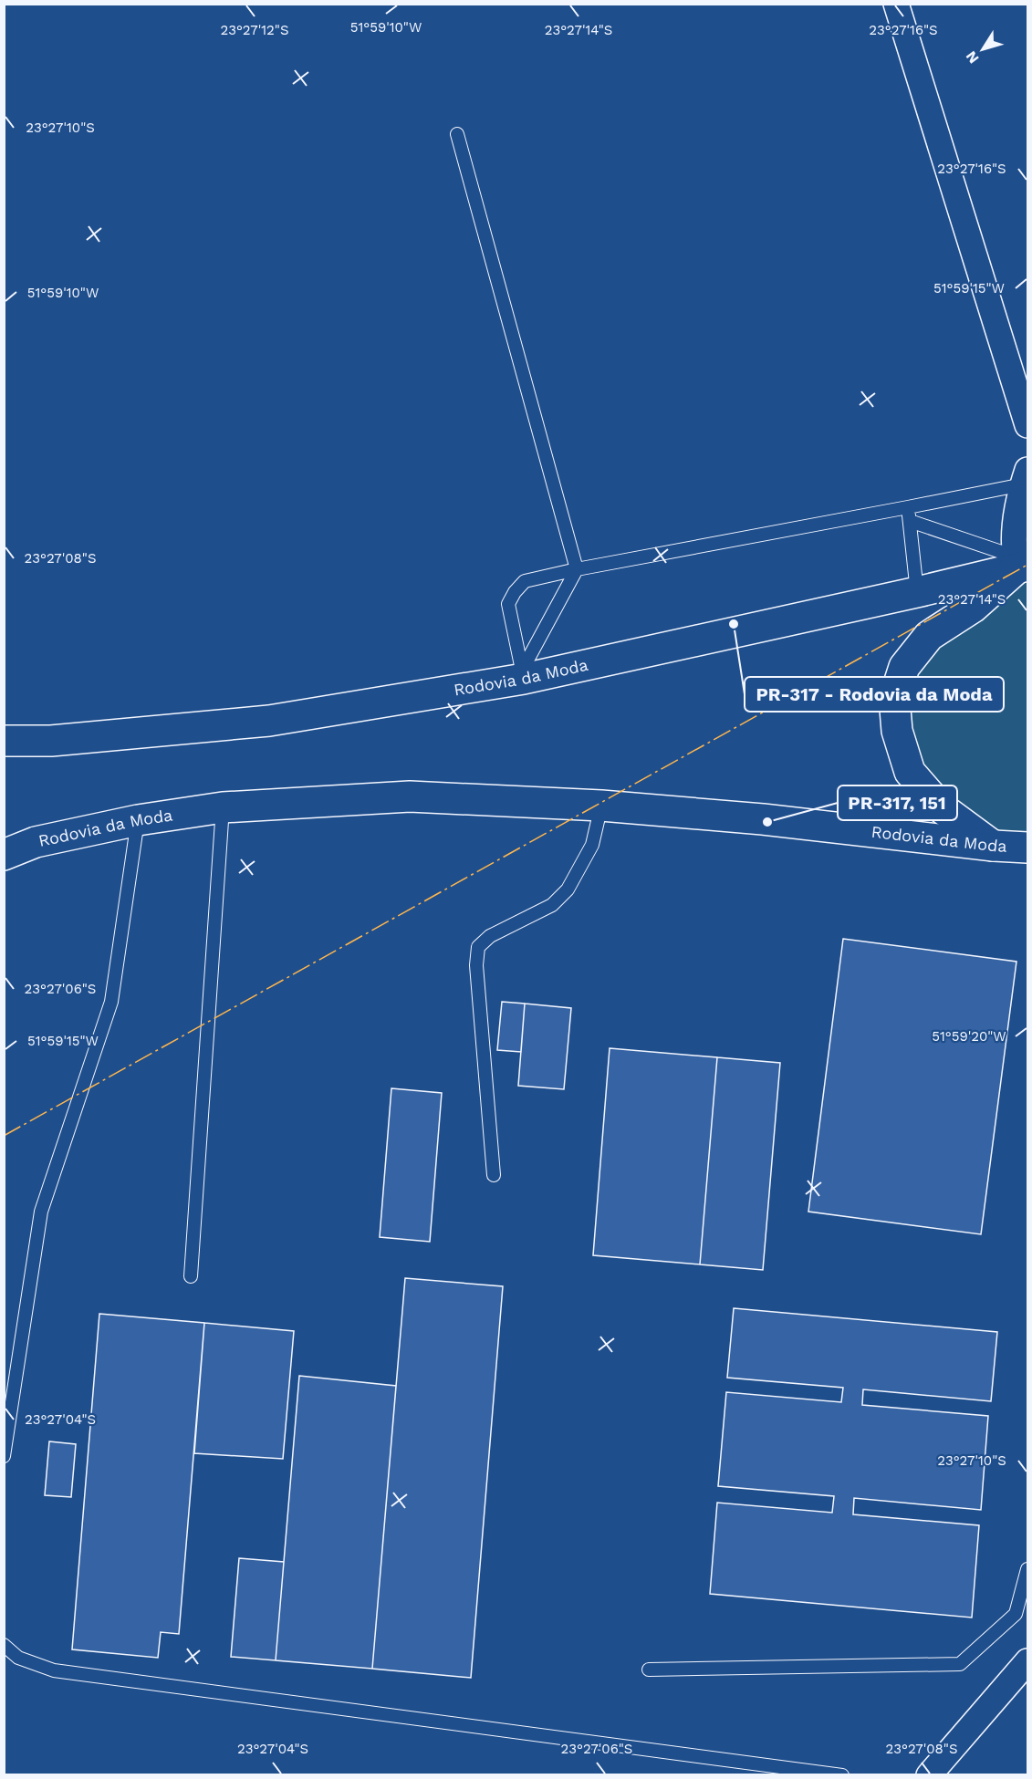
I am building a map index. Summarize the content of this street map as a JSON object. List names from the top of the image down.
{
  "streets": {
    "highway": ["Rodovia da Moda"]
  },
  "places": ["PR-317 - Rodovia da Moda", "PR-317, 151"],
  "north": "bottom left",
  "coordinates": [
    "51°59'10\"W",
    "23°27'12\"S",
    "23°27'14\"S",
    "23°27'16\"S",
    "23°27'10\"S",
    "51°59'15\"W",
    "23°27'08\"S",
    "23°27'06\"S",
    "51°59'20\"W",
    "23°27'04\"S"
  ]
}
